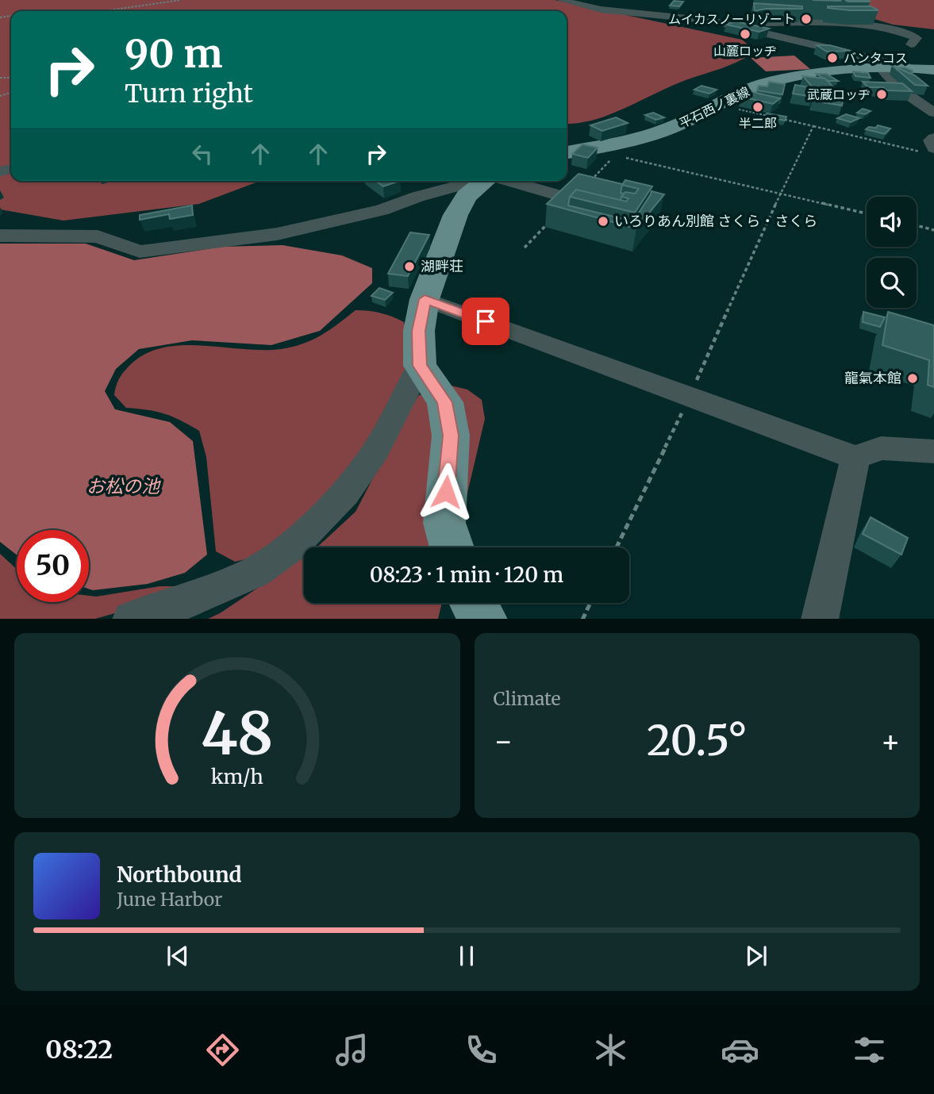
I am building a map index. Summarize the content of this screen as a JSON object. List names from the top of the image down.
{
  "streets": {
    "main road": ["平石西ノ裏線"]
  },
  "water": ["お松の池"],
  "places": [
    "ムイカスノーリゾート",
    "山麓ロッヂ",
    "バンタコス",
    "武蔵ロッヂ",
    "半二郎",
    "いろりあん別館 さくら・さくら",
    "湖畔荘",
    "龍氣本館"
  ],
  "page": {
    "turn": ["90 m", "Turn right"],
    "limit": "50",
    "trip": "08:23 · 1 min · 120 m",
    "tile": "Climate",
    "heat": ["−", "20.5°", "+"],
    "song": ["Northbound", "June Harbor"],
    "tabs": "08:22",
    "gauge": ["48", "km/h"]
  }
}
